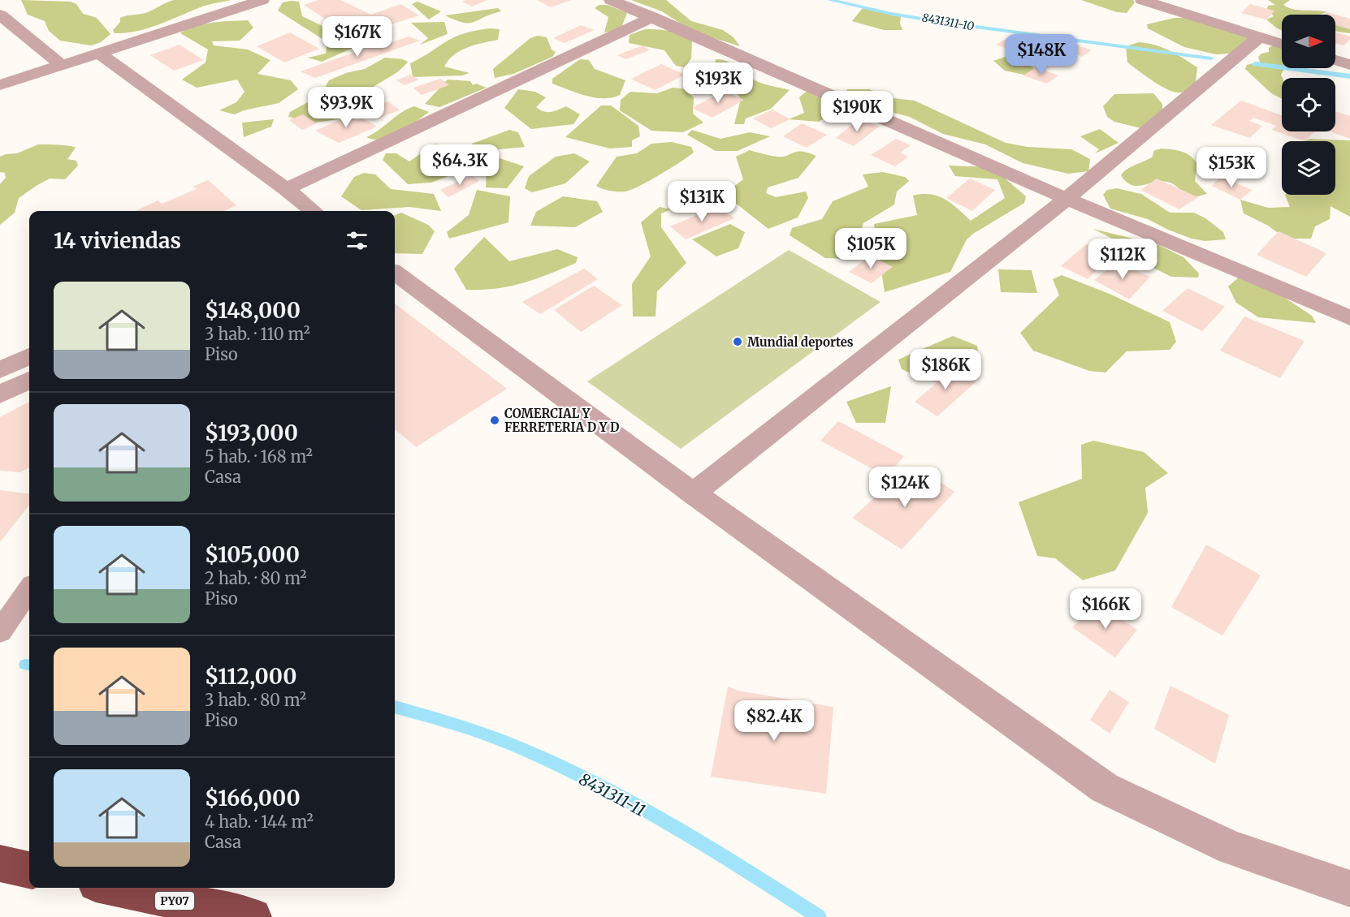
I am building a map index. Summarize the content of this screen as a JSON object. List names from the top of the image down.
{
  "streets": {
    "highway": ["PY07"]
  },
  "water": ["8431311-10", "8431311-11"],
  "places": ["Mundial deportes", "COMERCIAL Y FERRETERIA D Y D"],
  "north": "right",
  "page": {
    "price": [
      "$167K",
      "$148K",
      "$193K",
      "$93.9K",
      "$190K",
      "$64.3K",
      "$153K",
      "$131K",
      "$105K",
      "$112K",
      "$186K",
      "$124K",
      "$166K",
      "$82.4K"
    ],
    "heading": "14 viviendas",
    "list": [
      {
        "name": "$148,000",
        "note": "3 hab. · 110 m² · Piso"
      },
      {
        "name": "$193,000",
        "note": "5 hab. · 168 m² · Casa"
      },
      {
        "name": "$105,000",
        "note": "2 hab. · 80 m² · Piso"
      },
      {
        "name": "$112,000",
        "note": "3 hab. · 80 m² · Piso"
      },
      {
        "name": "$166,000",
        "note": "4 hab. · 144 m² · Casa"
      }
    ]
  }
}
